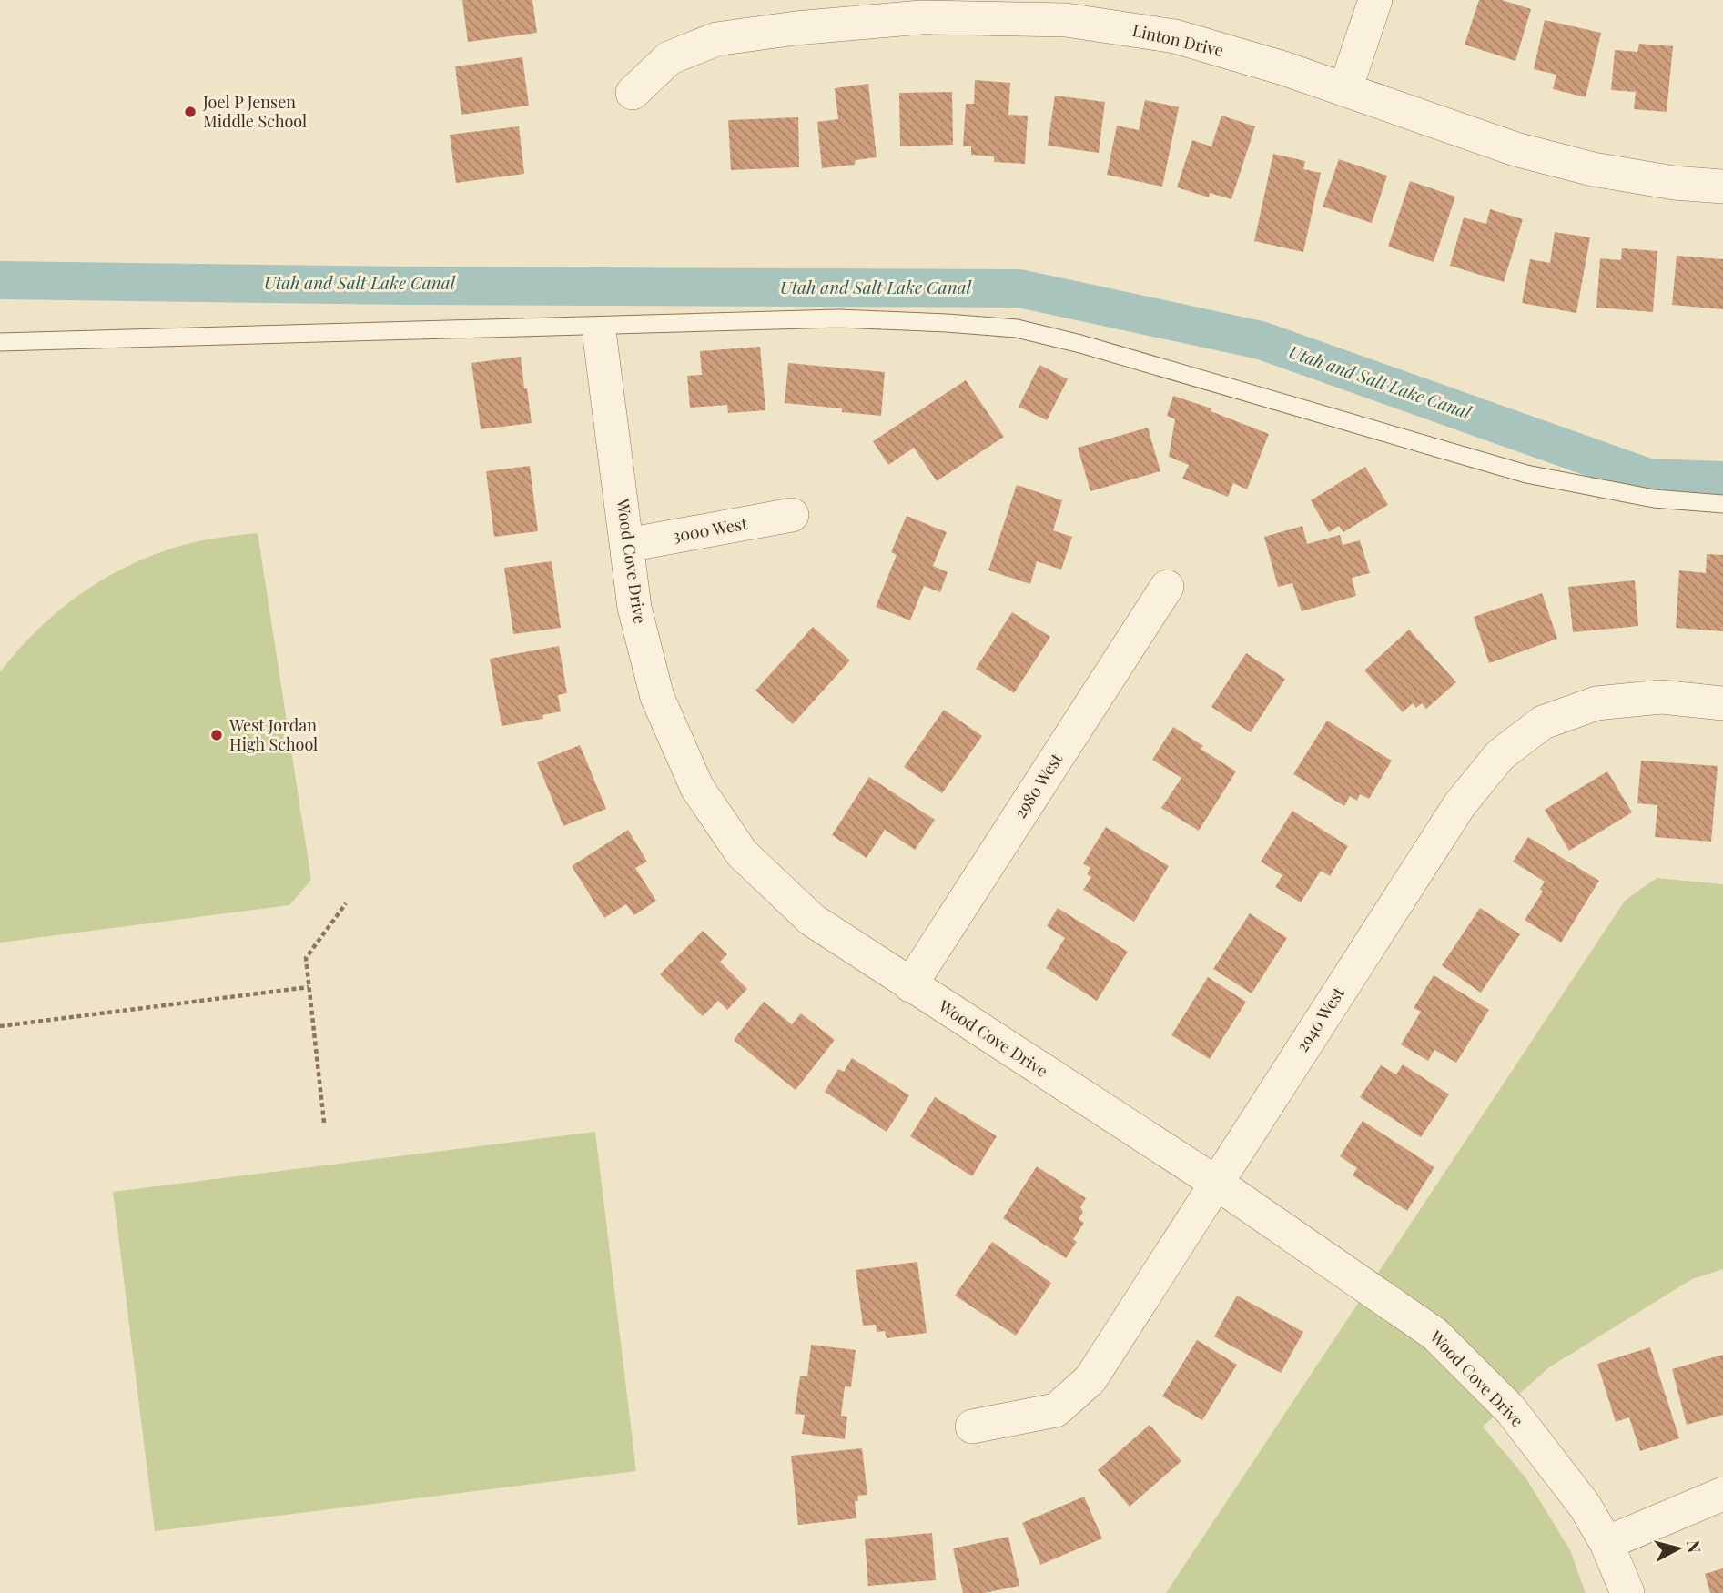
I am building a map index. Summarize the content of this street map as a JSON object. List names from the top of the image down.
{
  "streets": {
    "street": [
      "Linton Drive",
      "3000 West",
      "Wood Cove Drive",
      "2980 West",
      "2940 West"
    ]
  },
  "crossings": [
    ["3000 West", "Wood Cove Drive"],
    ["Wood Cove Drive", "2980 West"],
    ["Wood Cove Drive", "2940 West"]
  ],
  "water": ["Utah and Salt Lake Canal"],
  "places": ["Joel P Jensen Middle School", "West Jordan High School"],
  "north": "right"
}
